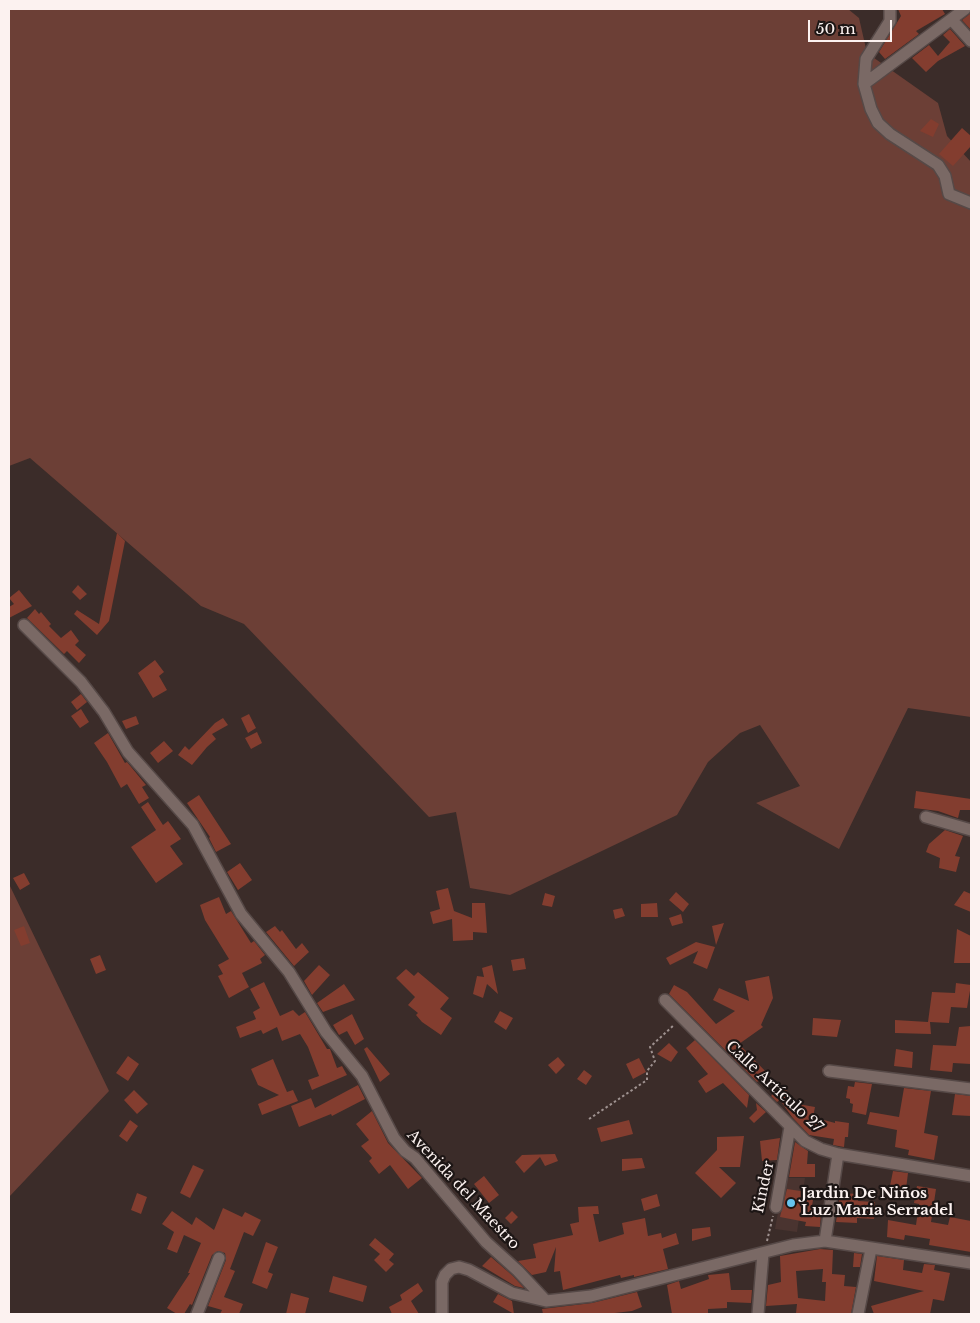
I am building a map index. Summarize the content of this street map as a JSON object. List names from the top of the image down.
{
  "streets": {
    "street": ["Calle Artículo 27", "Kinder", "Avenida del Maestro"]
  },
  "crossings": [
    ["Calle Artículo 27", "Kinder"]
  ],
  "places": ["Jardin De Niños Luz Maria Serradel"],
  "scale_bar": "50 m"
}
